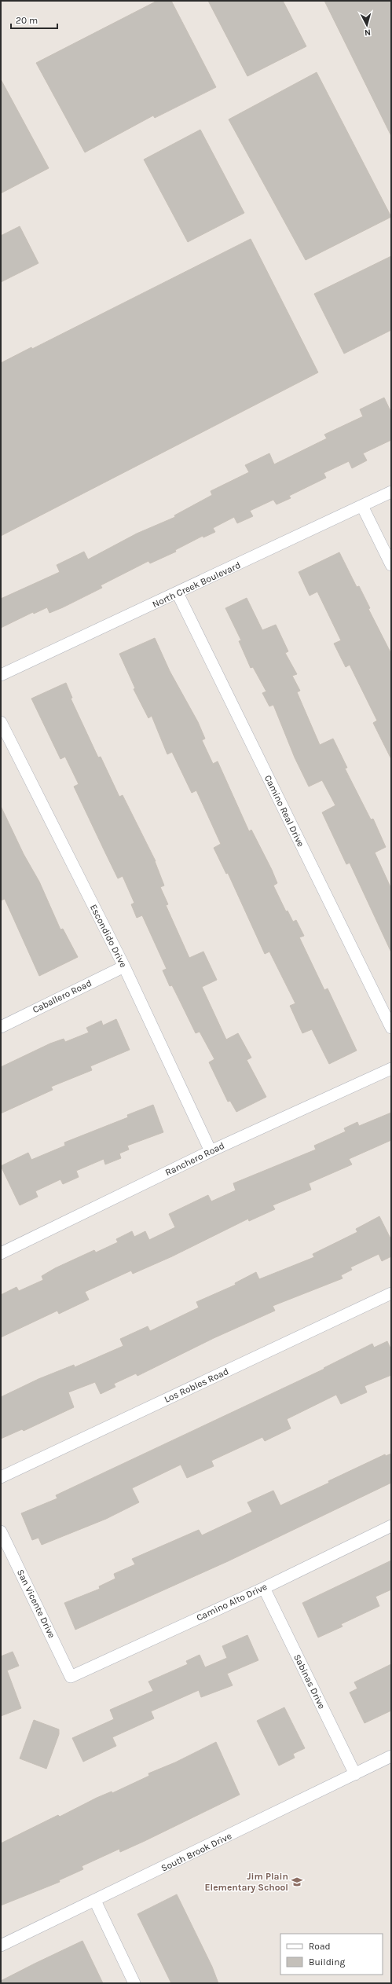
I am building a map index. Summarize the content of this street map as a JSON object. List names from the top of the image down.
{
  "streets": {
    "street": [
      "North Creek Boulevard",
      "Camino Real Drive",
      "Escondido Drive",
      "Caballero Road",
      "Ranchero Road",
      "Los Robles Road",
      "Camino Alto Drive",
      "San Vicente Drive",
      "Sabinas Drive",
      "South Brook Drive"
    ]
  },
  "crossings": [
    ["North Creek Boulevard", "Camino Real Drive"],
    ["Escondido Drive", "Caballero Road"],
    ["Escondido Drive", "Ranchero Road"],
    ["Camino Alto Drive", "San Vicente Drive"],
    ["Camino Alto Drive", "Sabinas Drive"],
    ["Sabinas Drive", "South Brook Drive"]
  ],
  "places": {
    "school or university": ["Jim Plain Elementary School"]
  },
  "legend": ["Road", "Building"],
  "scale_bar": "20 m",
  "north": "bottom"
}
